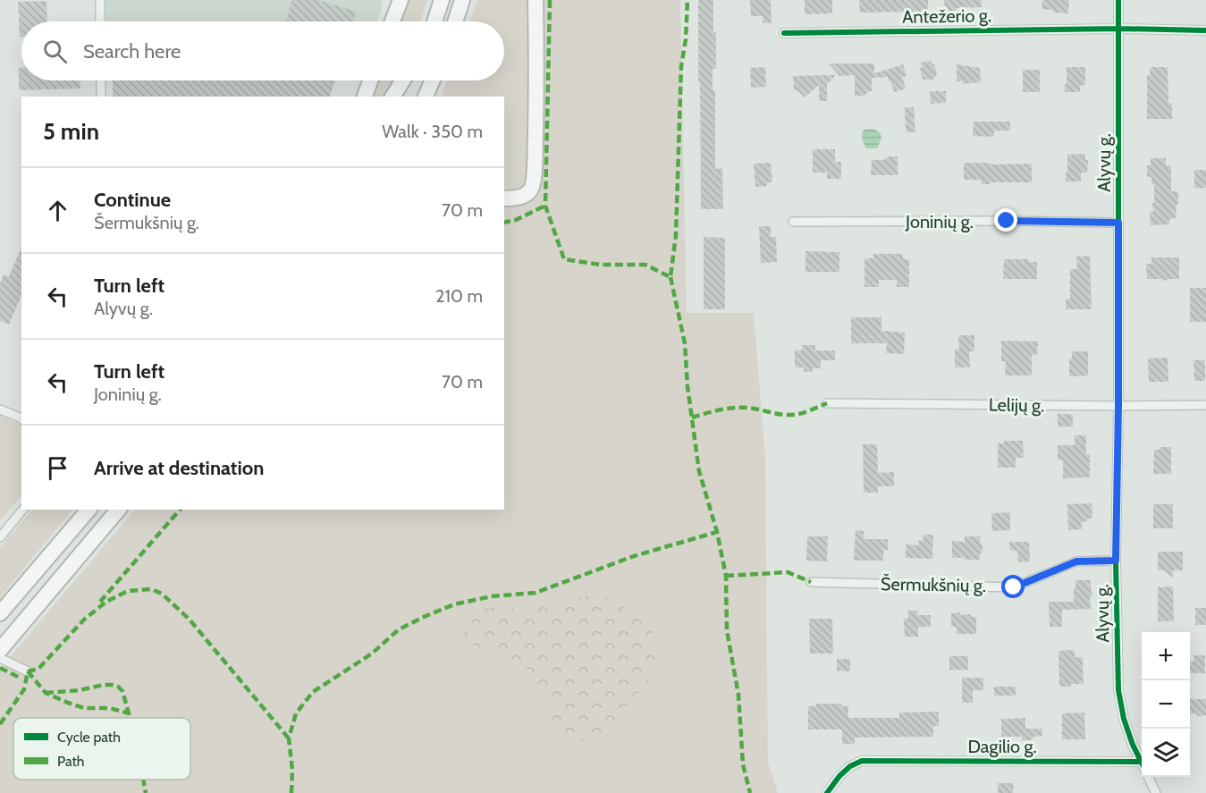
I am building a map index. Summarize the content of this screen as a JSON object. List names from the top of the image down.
{
  "streets": {
    "street": [
      "Antežerio g.",
      "Alyvų g.",
      "Joninių g.",
      "Lelijų g.",
      "Šermukšnių g.",
      "Dagilio g."
    ]
  },
  "crossings": [
    ["Antežerio g.", "Alyvų g."],
    ["Alyvų g.", "Joninių g."],
    ["Alyvų g.", "Lelijų g."],
    ["Alyvų g.", "Šermukšnių g."],
    ["Alyvų g.", "Dagilio g."]
  ],
  "legend": ["Cycle path", "Path"],
  "page": {
    "search": "Search here",
    "heading": ["5 min", "Walk · 350 m"],
    "list": [
      ["Continue", "Šermukšnių g.", "70 m"],
      ["Turn left", "Alyvų g.", "210 m"],
      ["Turn left", "Joninių g.", "70 m"],
      "Arrive at destination"
    ],
    "map_buttons": ["+", "−"]
  }
}
